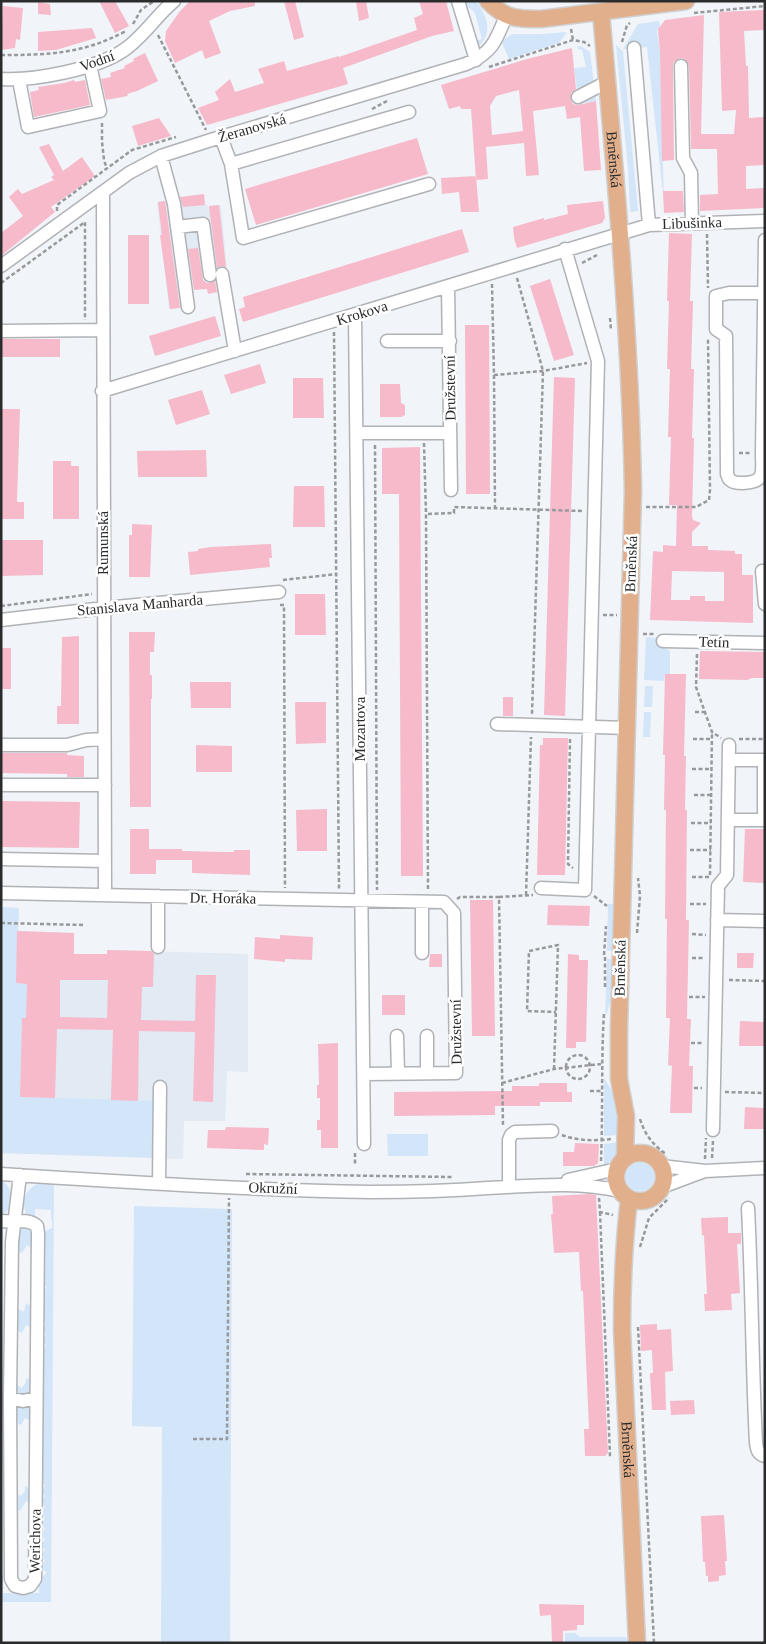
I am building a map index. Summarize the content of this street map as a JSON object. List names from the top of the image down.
{
  "streets": {
    "main road": ["Brněnská"],
    "street": [
      "Vodní",
      "Žeranovská",
      "Libušinka",
      "Krokova",
      "Družstevní",
      "Rumunská",
      "Stanislava Manharda",
      "Tetín",
      "Mozartova",
      "Dr. Horáka",
      "Okružní",
      "Werichova"
    ]
  },
  "crossings": [
    ["Žeranovská", "Rumunská"],
    ["Brněnská", "Libušinka"],
    ["Brněnská", "Krokova"],
    ["Brněnská", "Okružní"],
    ["Libušinka", "Krokova"],
    ["Krokova", "Družstevní"],
    ["Krokova", "Rumunská"],
    ["Krokova", "Mozartova"],
    ["Družstevní", "Mozartova"],
    ["Družstevní", "Dr. Horáka"],
    ["Rumunská", "Stanislava Manharda"],
    ["Rumunská", "Dr. Horáka"],
    ["Mozartova", "Dr. Horáka"],
    ["Okružní", "Werichova"]
  ]
}
